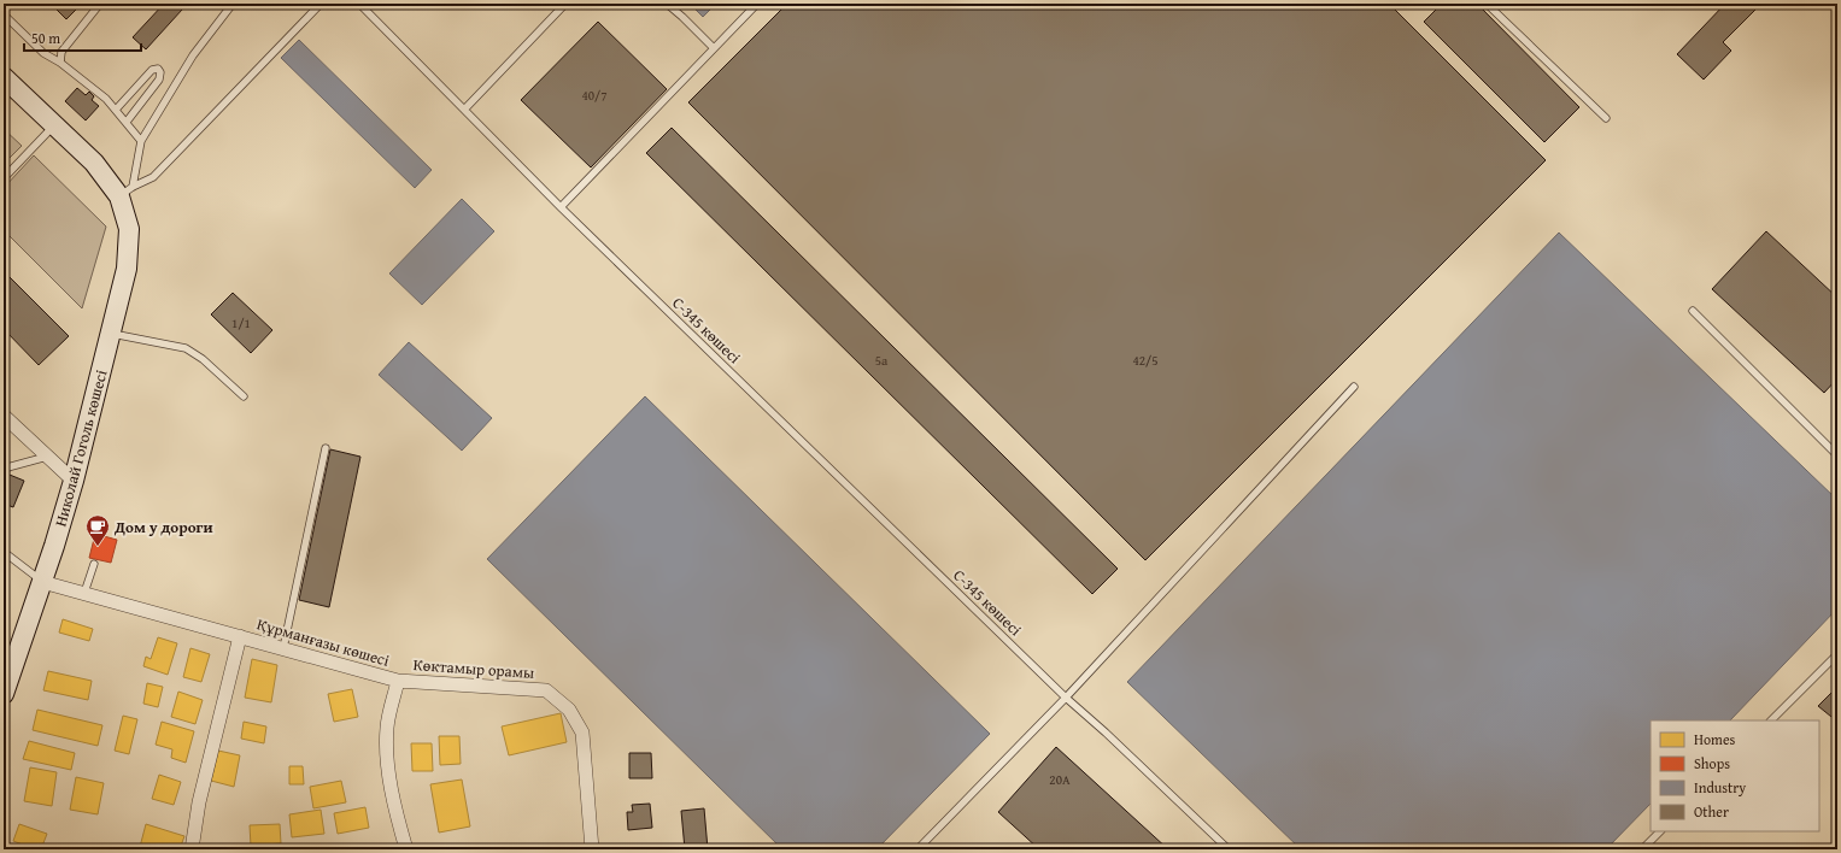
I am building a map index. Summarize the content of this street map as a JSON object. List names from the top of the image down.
{
  "streets": {
    "main road": ["Николай Гоголь көшесі"],
    "street": ["Құрманғазы көшесі", "Көктамыр орамы"],
    "lane": ["С-345 көшесі"]
  },
  "crossings": [
    ["Николай Гоголь көшесі", "Құрманғазы көшесі"],
    ["Құрманғазы көшесі", "Көктамыр орамы"]
  ],
  "places": {
    "cafe": ["Дом у дороги"]
  },
  "house_numbers": [
    "40/7",
    "1/1",
    "5а",
    "42/5",
    "20А"
  ],
  "legend": [
    "Homes",
    "Shops",
    "Industry",
    "Other"
  ],
  "scale_bar": "50 m"
}
